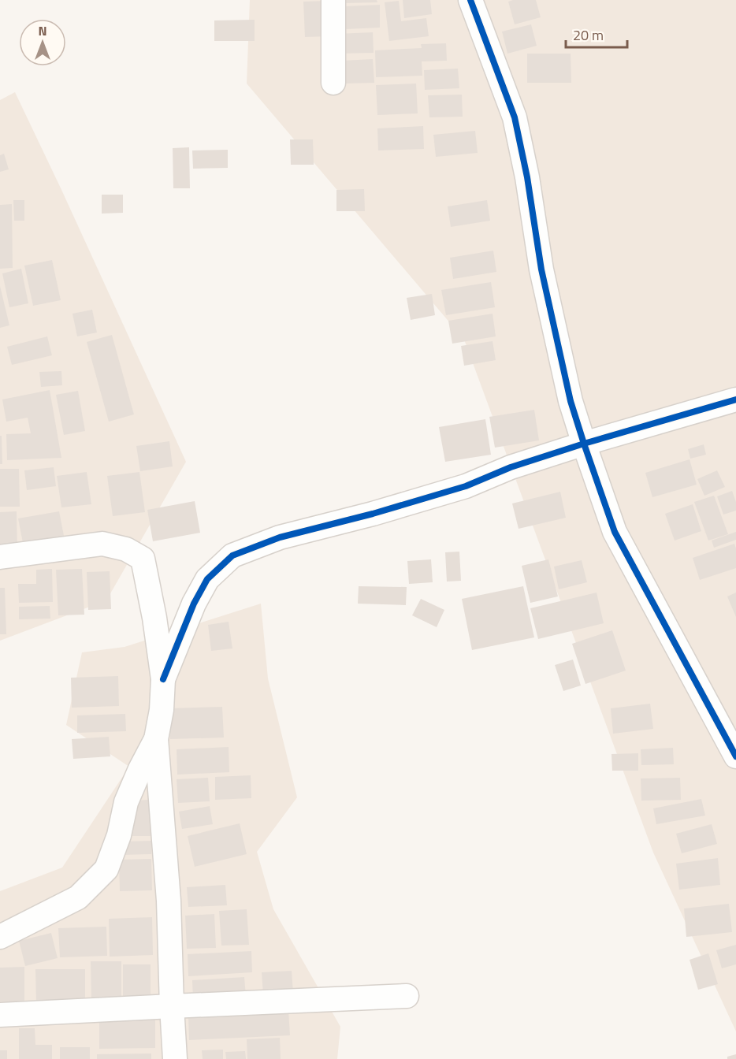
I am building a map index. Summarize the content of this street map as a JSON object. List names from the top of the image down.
{
  "scale_bar": "20 m",
  "north": "top"
}
